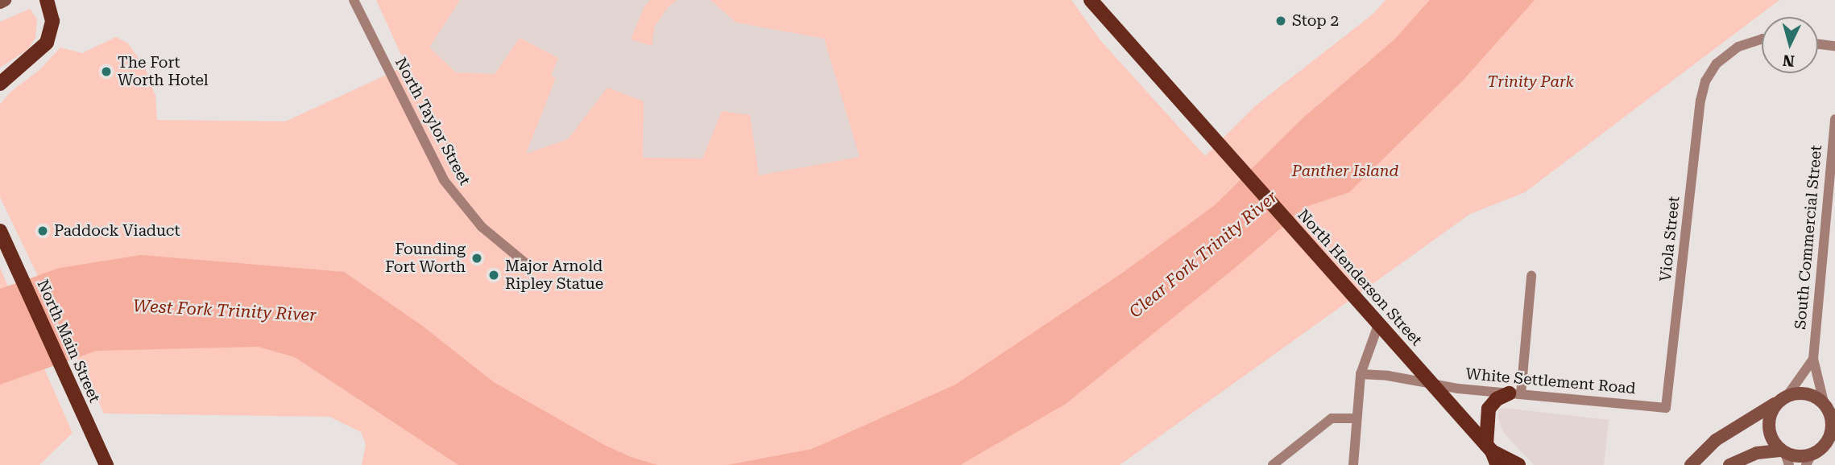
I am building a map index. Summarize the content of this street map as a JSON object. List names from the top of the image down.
{
  "streets": {
    "main road": ["North Henderson Street", "North Main Street"],
    "street": [
      "North Taylor Street",
      "South Commercial Street",
      "Viola Street",
      "White Settlement Road"
    ]
  },
  "crossings": [
    ["Viola Street", "White Settlement Road"],
    ["North Henderson Street", "White Settlement Road"]
  ],
  "water": ["Clear Fork Trinity River", "West Fork Trinity River"],
  "parks": ["Trinity Park", "Panther Island"],
  "places": [
    "Stop 2",
    "The Fort Worth Hotel",
    "Paddock Viaduct",
    "Founding Fort Worth",
    "Major Arnold Ripley Statue"
  ],
  "north": "bottom"
}
